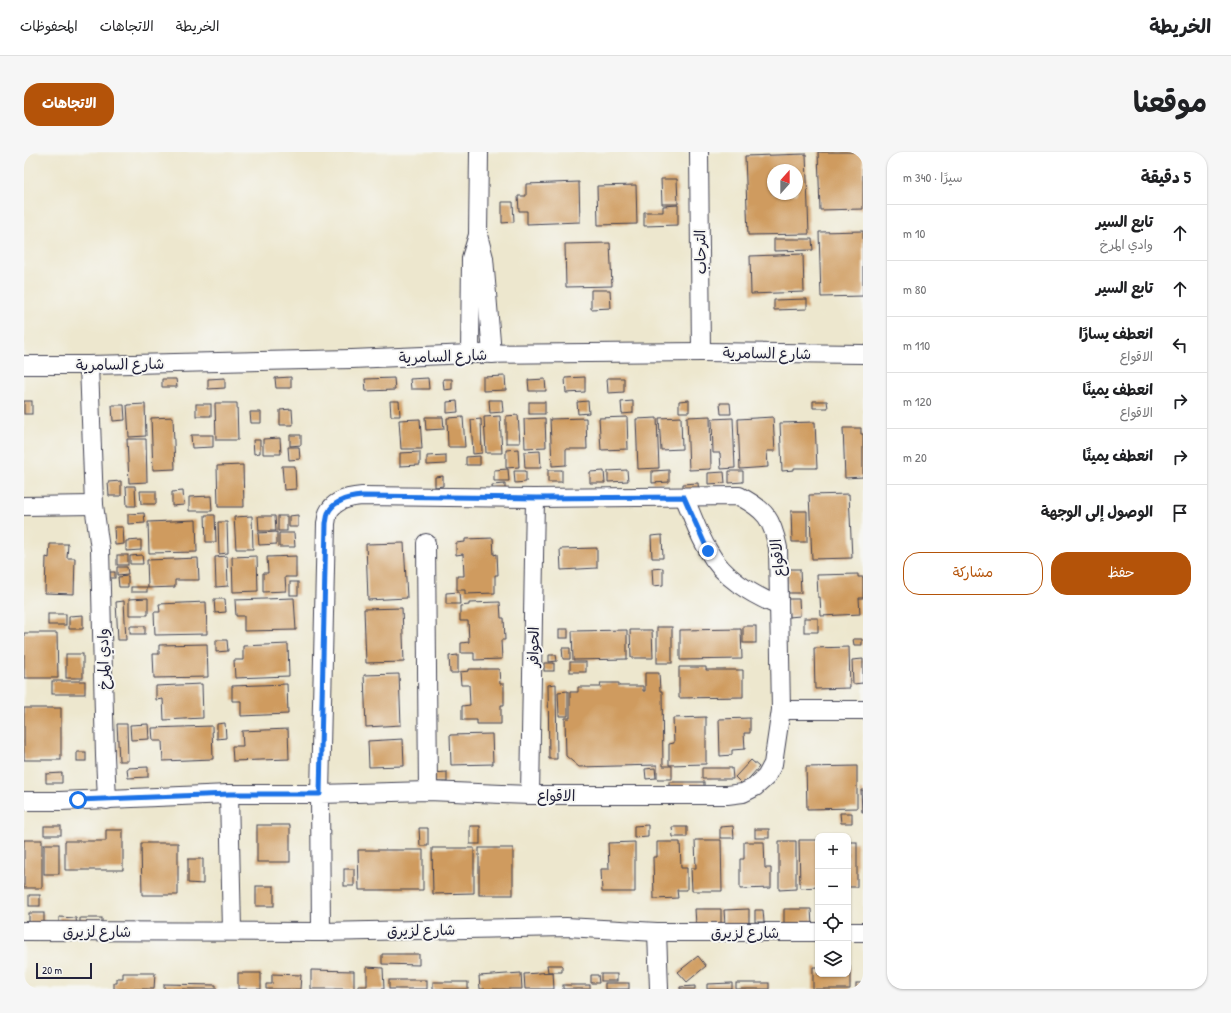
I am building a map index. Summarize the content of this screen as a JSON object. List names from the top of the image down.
{
  "streets": {
    "street": [
      "الترحاب",
      "شارع السامرية",
      "الاقواع",
      "الحوافر",
      "وادي المرخ",
      "شارع لزيرق"
    ]
  },
  "crossings": [
    ["الترحاب", "شارع السامرية"],
    ["شارع السامرية", "وادي المرخ"],
    ["الاقواع", "الحوافر"],
    ["الاقواع", "شارع لزيرق"]
  ],
  "scale_bar": "20 m",
  "north": "top",
  "page": {
    "header": "الخريطة",
    "nav": ["الخريطة", "الاتجاهات", "المحفوظات"],
    "title": "موقعنا",
    "buttons": [
      "الاتجاهات",
      ["حفظ", "مشاركة"]
    ],
    "heading": ["5 دقيقة", "سيرًا · 340 m"],
    "list": [
      ["تابع السير", "وادي المرخ", "10 m"],
      ["تابع السير", "80 m"],
      ["انعطف يسارًا", "الاقواع", "110 m"],
      ["انعطف يمينًا", "الاقواع", "120 m"],
      ["انعطف يمينًا", "20 m"],
      "الوصول إلى الوجهة"
    ],
    "map_buttons": ["+", "−"],
    "scale": "20 m"
  }
}
